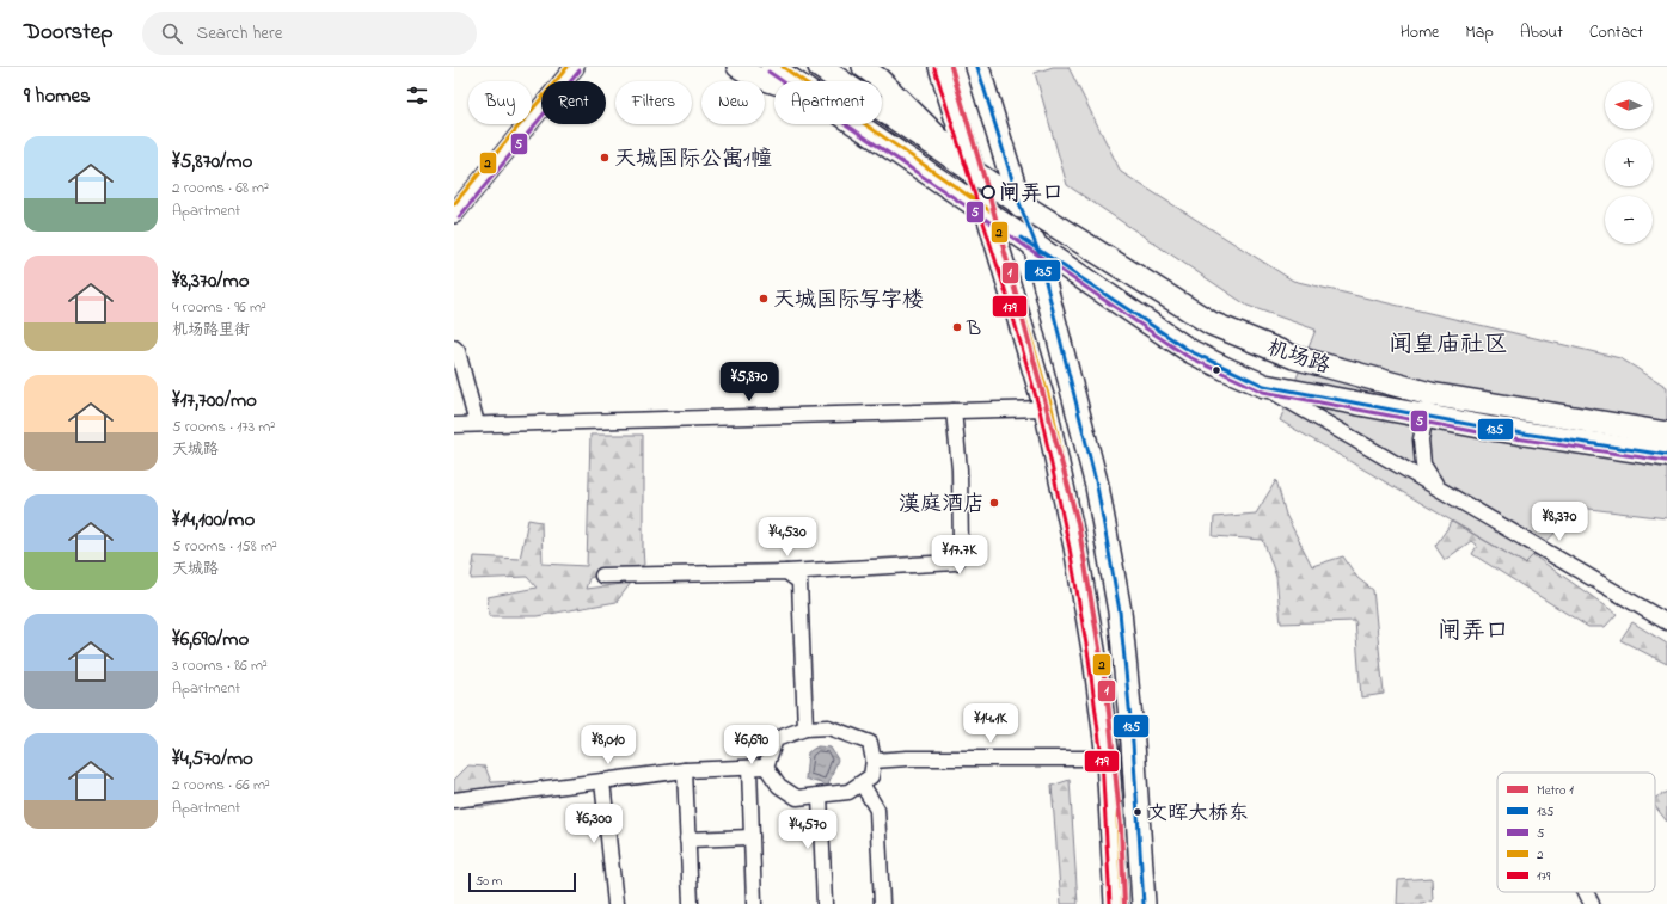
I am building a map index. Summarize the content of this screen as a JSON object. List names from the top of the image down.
{
  "streets": {
    "main road": ["机场路"]
  },
  "districts": ["闻皇庙社区", "闸弄口"],
  "places": [
    "天城国际公寓1幢",
    "闸弄口",
    "天城国际写字楼",
    "B",
    "漢庭酒店",
    "文晖大桥东"
  ],
  "lines": [
    "metro line 1",
    "transit line 135",
    "transit line 2",
    "transit line 179",
    "transit line 5"
  ],
  "legend": [
    "Metro 1",
    "135",
    "5",
    "2",
    "179"
  ],
  "scale_bar": "50 m",
  "north": "left",
  "page": {
    "header": "Doorstep",
    "search": "Search here",
    "nav": [
      "Home",
      "Map",
      "About",
      "Contact"
    ],
    "heading": "9 homes",
    "map_buttons": ["+", "−"],
    "chip": [
      "Buy",
      "Rent",
      "Filters",
      "New",
      "Apartment"
    ],
    "list": [
      {
        "name": "¥5,870/mo",
        "note": "2 rooms · 68 m² · Apartment"
      },
      {
        "name": "¥8,370/mo",
        "note": "4 rooms · 96 m² · 机场路里街"
      },
      {
        "name": "¥17,700/mo",
        "note": "5 rooms · 173 m² · 天城路"
      },
      {
        "name": "¥14,100/mo",
        "note": "5 rooms · 158 m² · 天城路"
      },
      {
        "name": "¥6,690/mo",
        "note": "3 rooms · 86 m² · Apartment"
      },
      {
        "name": "¥4,570/mo",
        "note": "2 rooms · 66 m² · Apartment"
      }
    ],
    "price": [
      "¥5,870",
      "¥8,370",
      "¥4,530",
      "¥17.7K",
      "¥14.1K",
      "¥8,010",
      "¥6,690",
      "¥6,300",
      "¥4,570"
    ],
    "scale": "50 m"
  }
}
